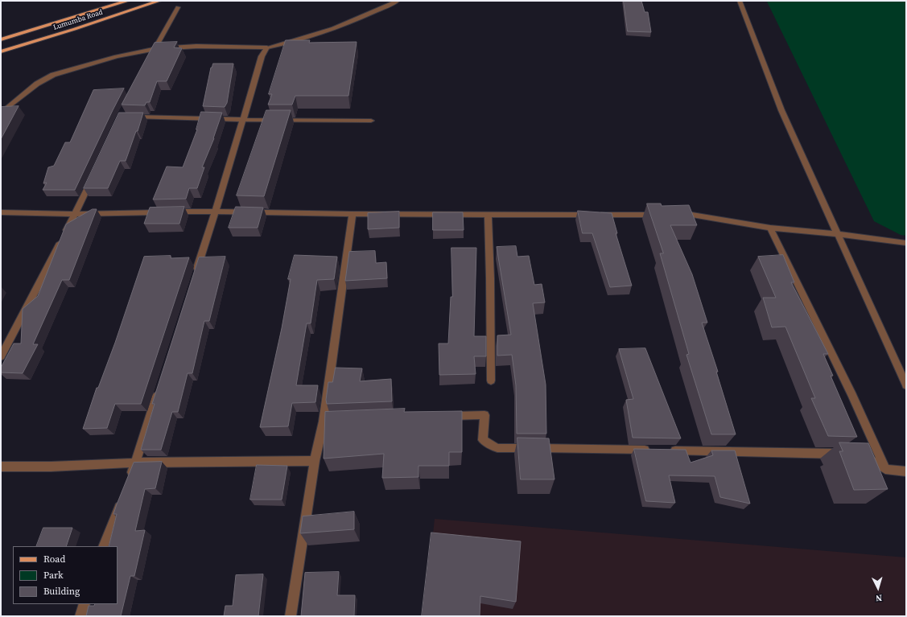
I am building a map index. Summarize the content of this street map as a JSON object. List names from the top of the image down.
{
  "streets": {
    "main road": ["Lumumba Road"]
  },
  "legend": ["Road", "Park", "Building"],
  "north": "bottom"
}
